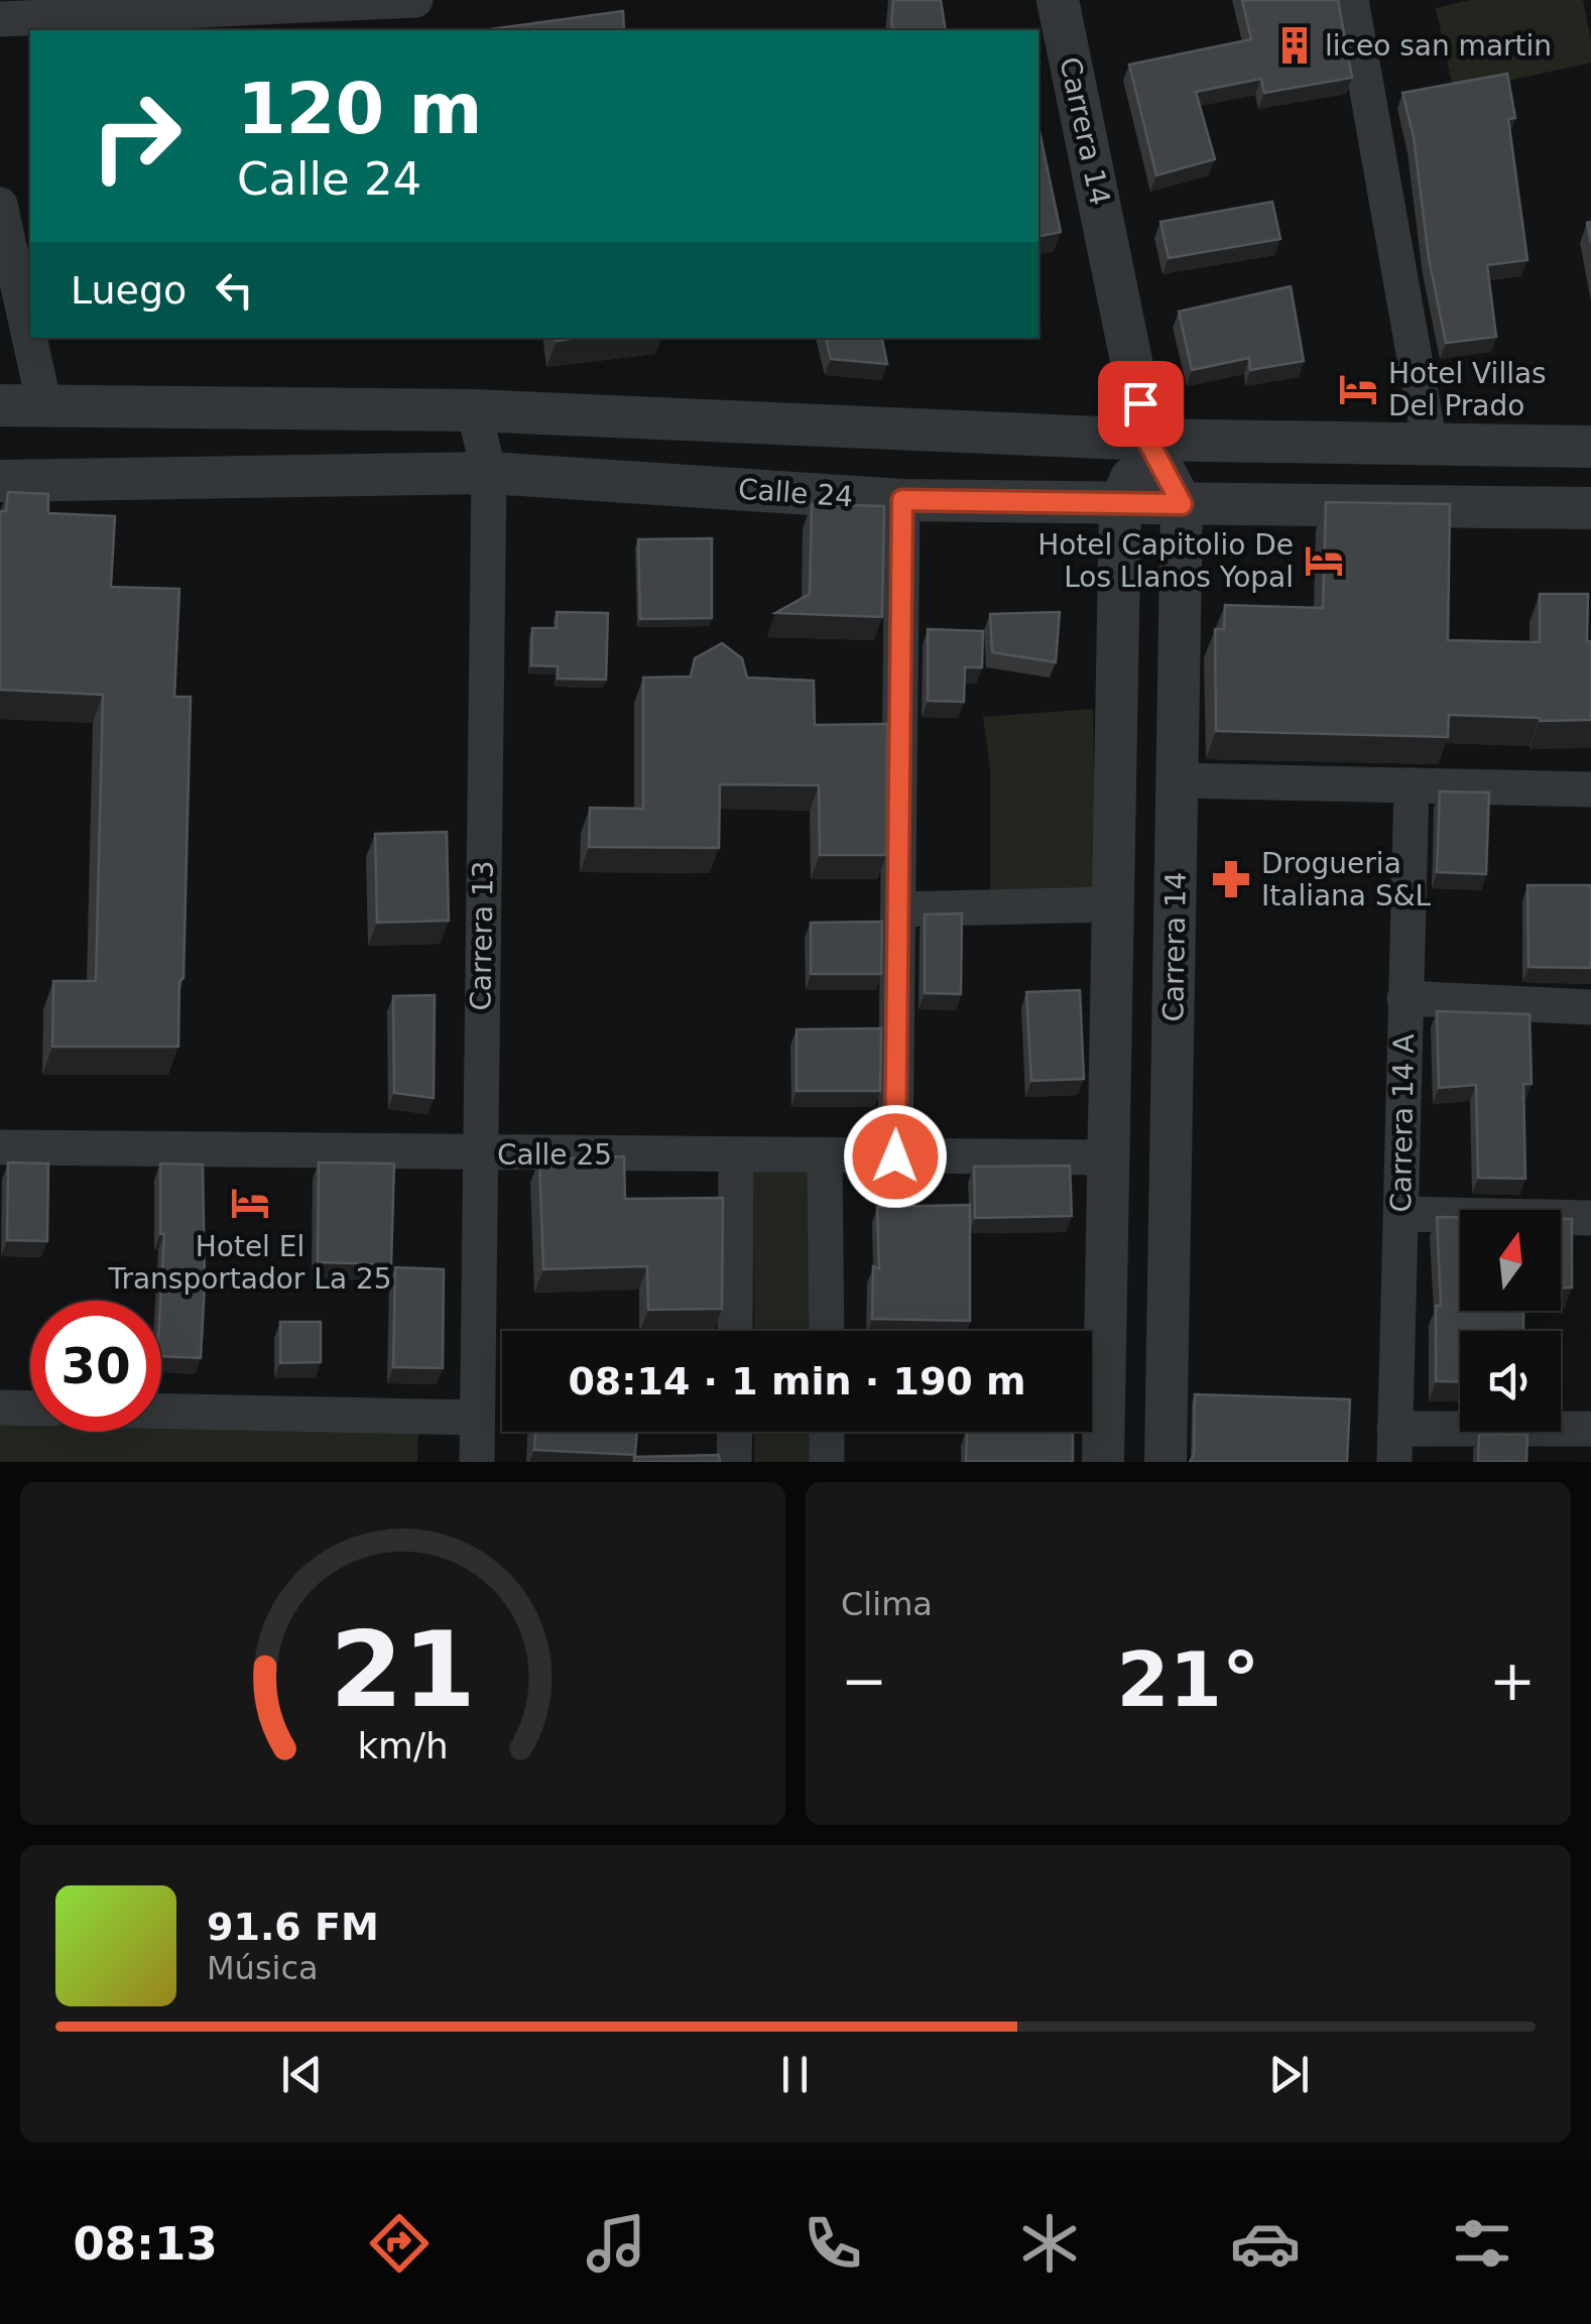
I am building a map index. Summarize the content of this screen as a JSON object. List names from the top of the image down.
{
  "streets": {
    "street": [
      "Carrera 14",
      "Calle 24",
      "Carrera 13",
      "Carrera 14 A",
      "Calle 25"
    ]
  },
  "crossings": [
    ["Carrera 14", "Calle 24"],
    ["Calle 24", "Carrera 13"],
    ["Carrera 13", "Calle 25"]
  ],
  "places": {
    "building": ["liceo san martin"],
    "hotel": ["Hotel Villas Del Prado", "Hotel Capitolio De Los Llanos Yopal", "Hotel El Transportador La 25"],
    "pharmacy": ["Drogueria Italiana S&L"]
  },
  "north": "top",
  "page": {
    "turn": ["120 m", "Calle 24"],
    "then": "Luego",
    "limit": "30",
    "trip": "08:14 · 1 min · 190 m",
    "tile": "Clima",
    "heat": ["−", "21°", "+"],
    "song": ["91.6 FM", "Música"],
    "tabs": "08:13",
    "gauge": ["21", "km/h"]
  }
}
